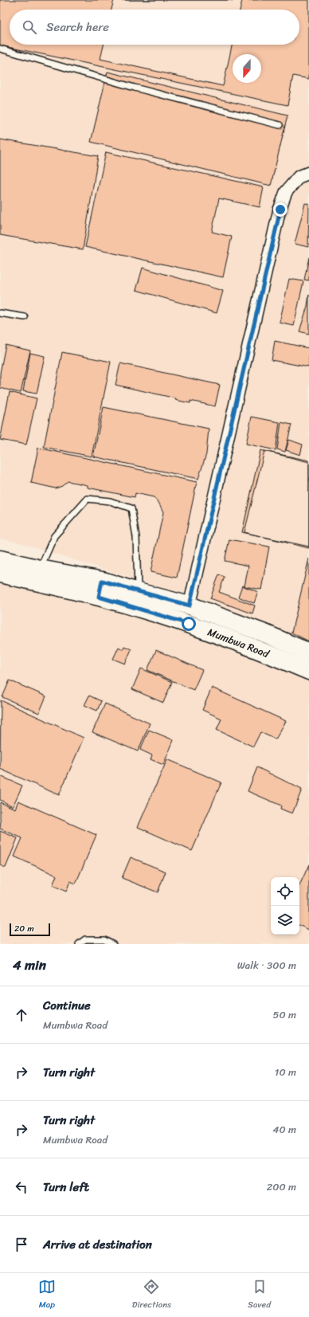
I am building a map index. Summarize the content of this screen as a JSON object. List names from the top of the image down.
{
  "streets": {
    "main road": ["Mumbwa Road"]
  },
  "scale_bar": "20 m",
  "north": "bottom",
  "page": {
    "search": "Search here",
    "scale": "20 m",
    "heading": ["4 min", "Walk · 300 m"],
    "list": [
      ["Continue", "Mumbwa Road", "50 m"],
      ["Turn right", "10 m"],
      ["Turn right", "Mumbwa Road", "40 m"],
      ["Turn left", "200 m"],
      "Arrive at destination"
    ],
    "nav": ["Map", "Directions", "Saved"]
  }
}
